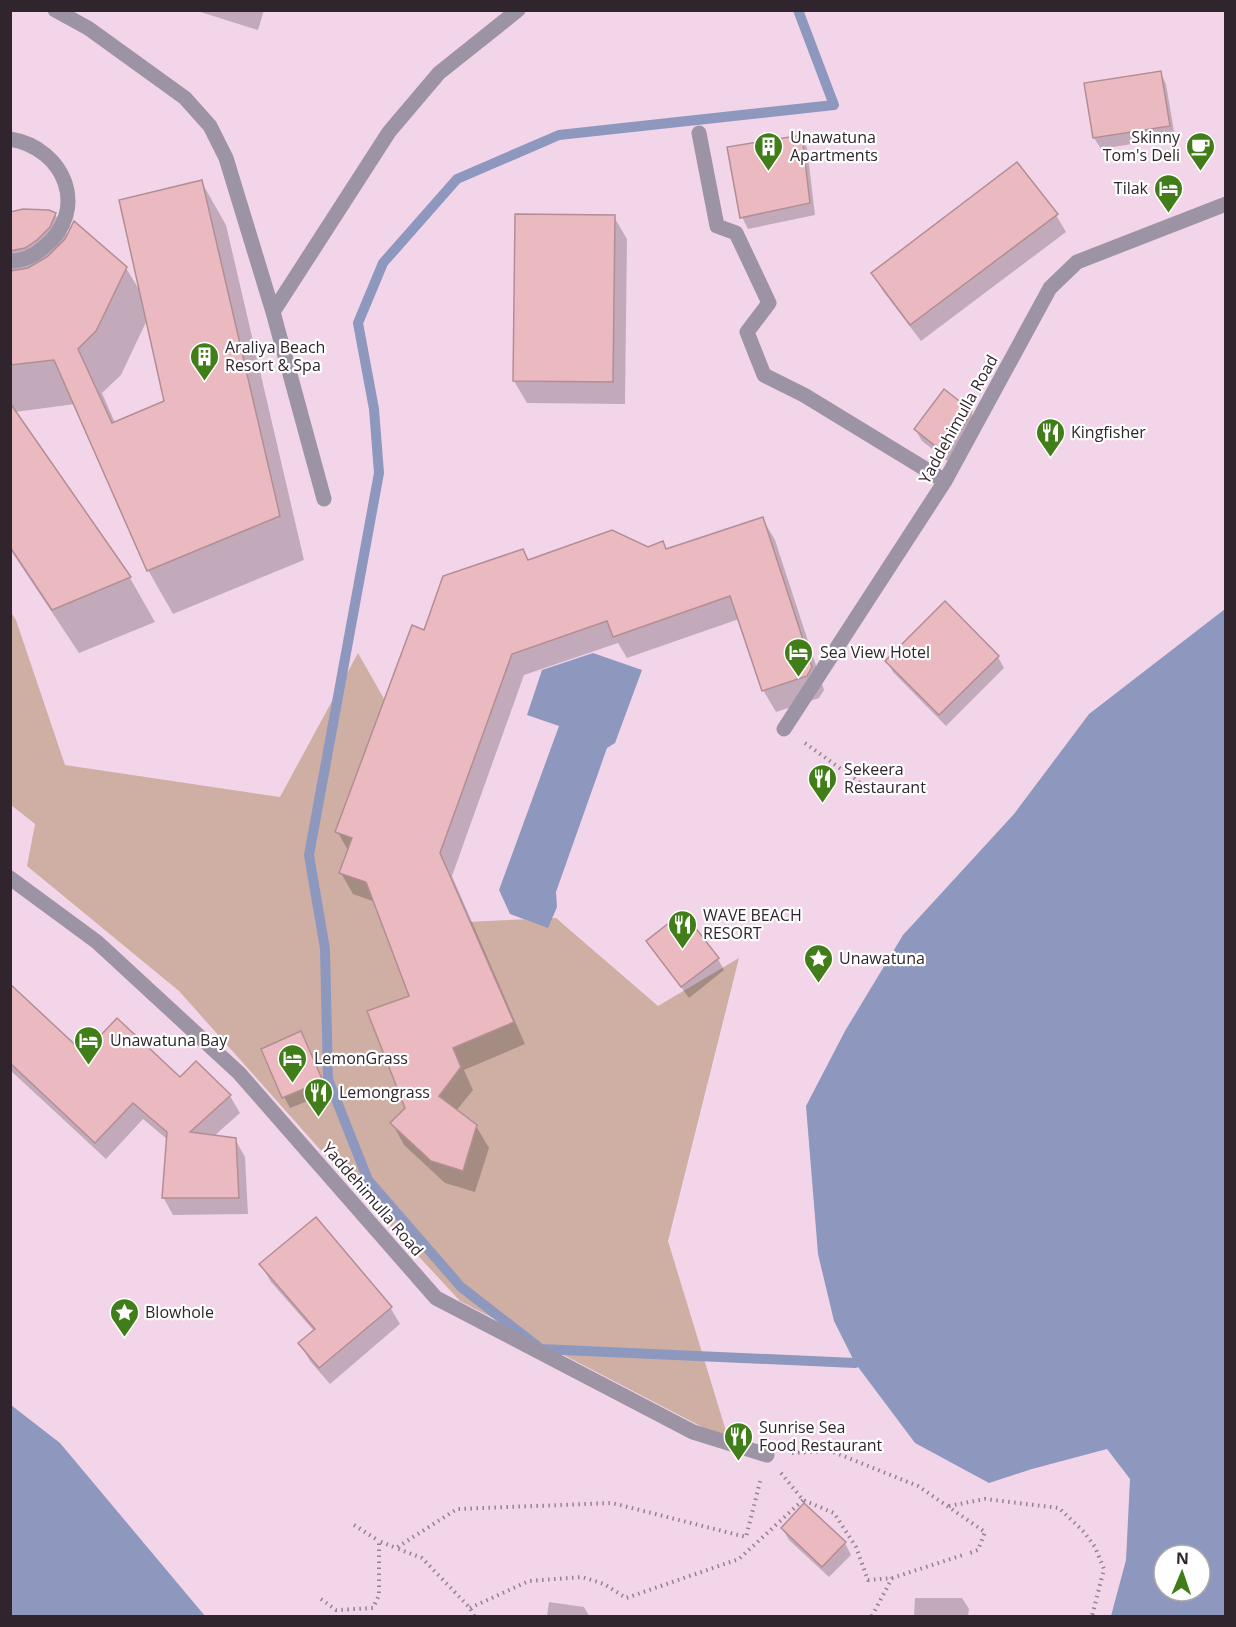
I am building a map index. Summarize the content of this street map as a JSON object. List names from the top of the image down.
{
  "streets": {
    "street": ["Yaddehimulla Road"]
  },
  "places": {
    "building": ["Unawatuna Apartments", "Araliya Beach Resort & Spa"],
    "cafe": ["Skinny Tom's Deli"],
    "hotel": [
      "Tilak",
      "Sea View Hotel",
      "Unawatuna Bay",
      "LemonGrass"
    ],
    "restaurant": [
      "Kingfisher",
      "Sekeera Restaurant",
      "WAVE BEACH RESORT",
      "Lemongrass",
      "Sunrise Sea Food Restaurant"
    ],
    "place": ["Unawatuna", "Blowhole"]
  },
  "north": "top"
}
